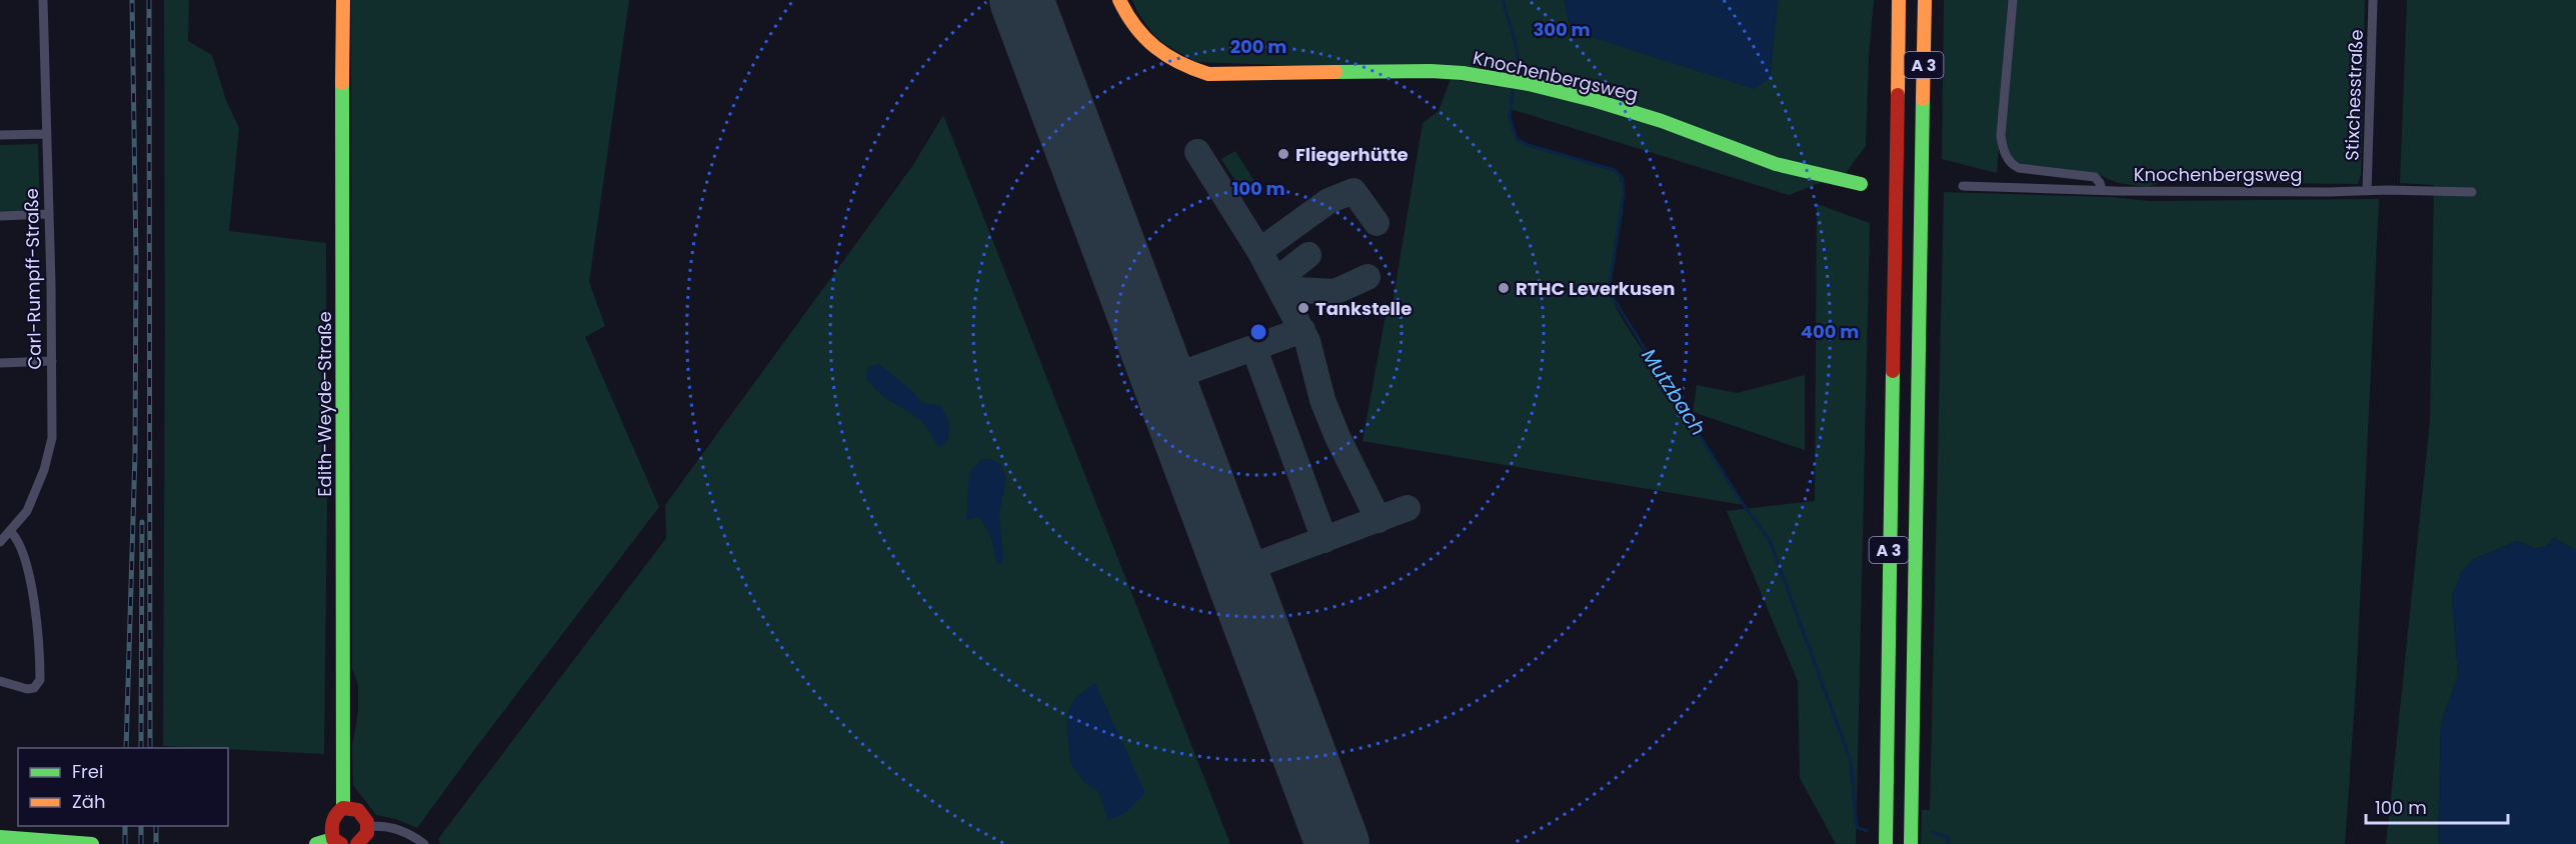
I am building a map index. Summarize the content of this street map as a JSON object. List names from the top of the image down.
{
  "streets": {
    "main road": ["A 3", "Knochenbergsweg", "Edith-Weyde-Straße"],
    "street": ["Stixchesstraße", "Carl-Rumpff-Straße"]
  },
  "crossings": [
    ["Knochenbergsweg", "Stixchesstraße"]
  ],
  "water": ["Mutzbach"],
  "places": ["Fliegerhütte", "RTHC Leverkusen", "Tankstelle"],
  "legend": ["Frei", "Zäh"],
  "scale_bar": "100 m",
  "rings": [
    "300 m",
    "200 m",
    "100 m",
    "400 m"
  ]
}
